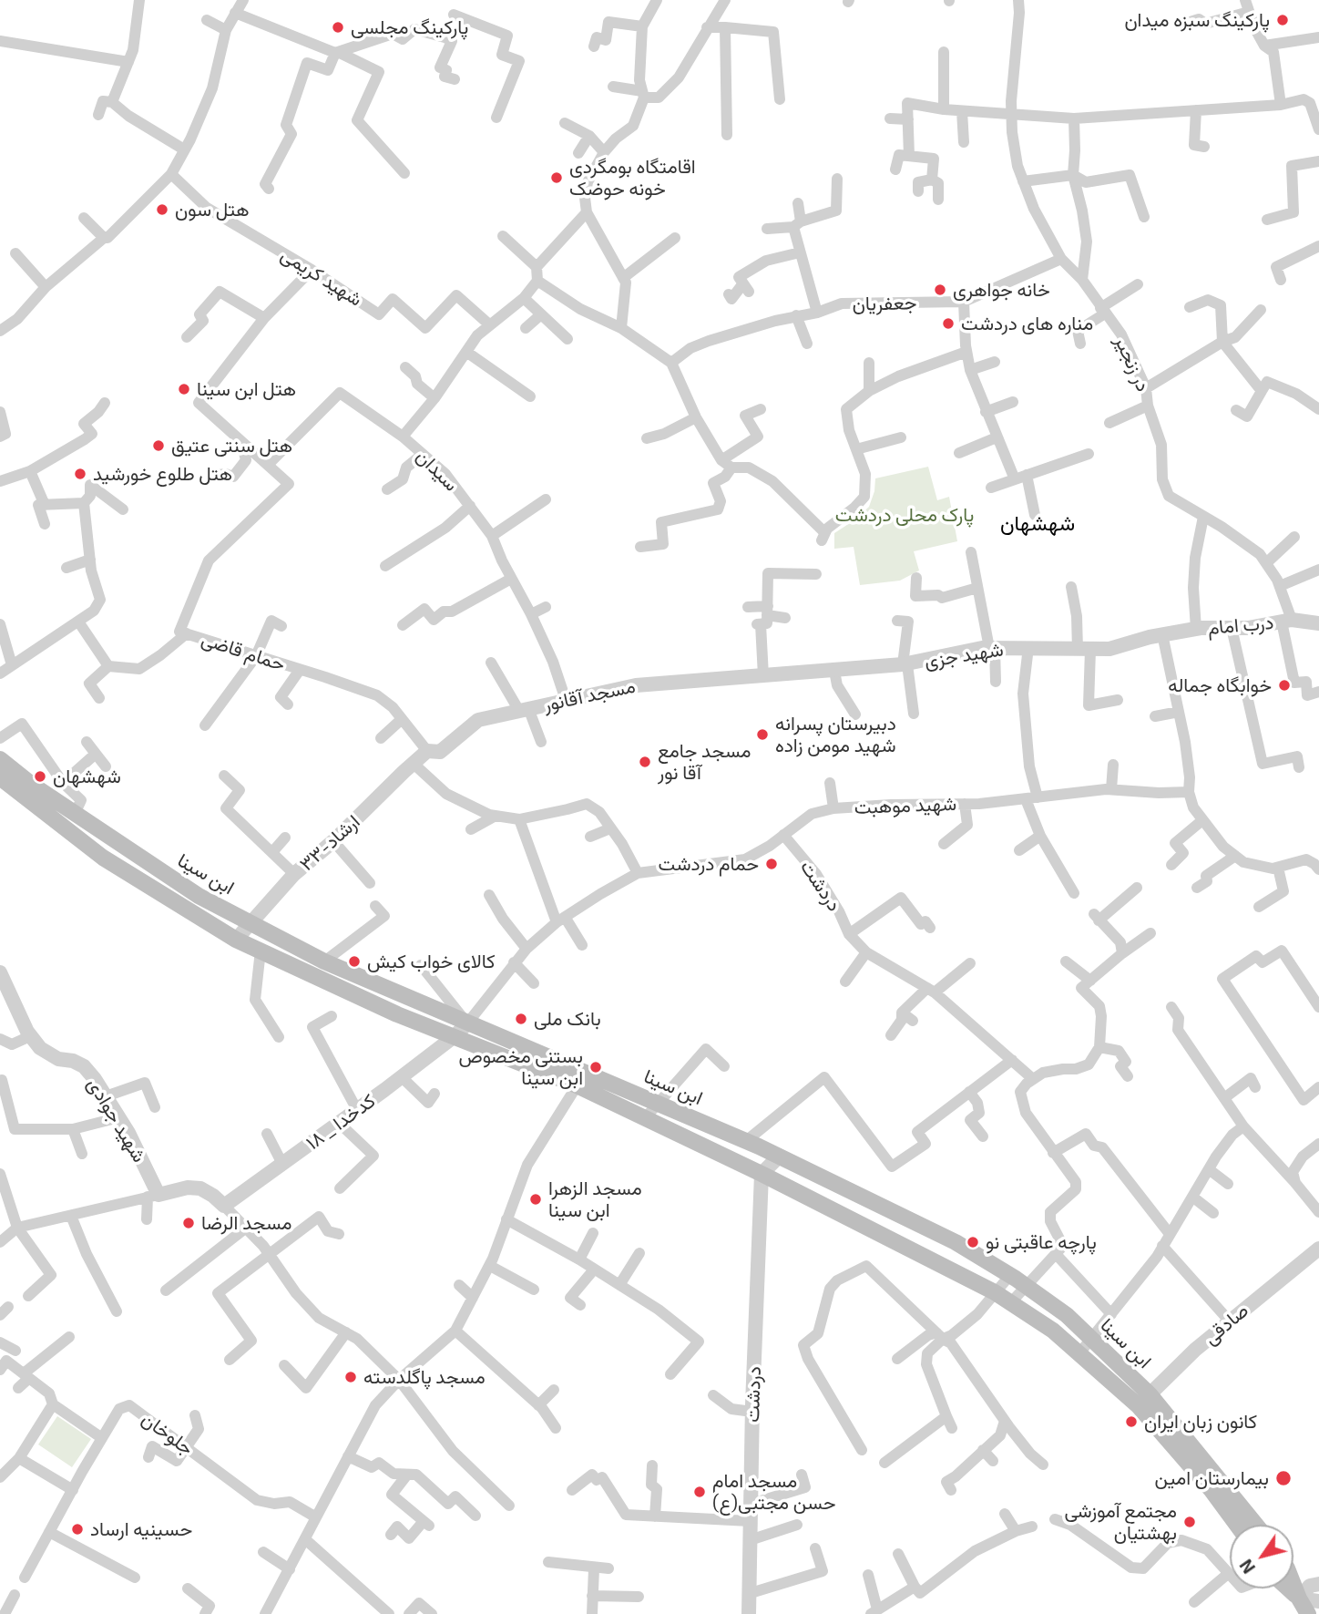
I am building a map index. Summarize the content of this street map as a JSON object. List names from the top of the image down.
{
  "streets": {
    "main road": ["ابن سینا"],
    "street": [
      "شهید کریمی",
      "جعفریان",
      "در زنجیر",
      "سیدان",
      "درب امام",
      "حمام قاضی",
      "شهید جزی",
      "مسجد آقانور",
      "شهید موهبت",
      "۳۳-ارشاد",
      "دردشت",
      "شهید جوادی",
      "۱۸ _ کدخدا",
      "صادقی",
      "جلوخان"
    ]
  },
  "crossings": [
    ["جعفریان", "در زنجیر"],
    ["در زنجیر", "درب امام"],
    ["سیدان", "حمام قاضی"],
    ["سیدان", "مسجد آقانور"],
    ["درب امام", "شهید جزی"],
    ["حمام قاضی", "مسجد آقانور"],
    ["حمام قاضی", "۳۳-ارشاد"],
    ["شهید جزی", "مسجد آقانور"],
    ["مسجد آقانور", "۳۳-ارشاد"],
    ["شهید موهبت", "دردشت"],
    ["۳۳-ارشاد", "ابن سینا"],
    ["ابن سینا", "دردشت"],
    ["ابن سینا", "۱۸ _ کدخدا"],
    ["ابن سینا", "صادقی"]
  ],
  "districts": ["شهشهان"],
  "parks": ["پارک محلی دردشت"],
  "places": [
    "پارکینگ سبزه میدان",
    "پارکینگ مجلسی",
    "اقامتگاه بومگردی خونه حوضک",
    "هتل سون",
    "خانه جواهری",
    "مناره های دردشت",
    "هتل ابن سینا",
    "هتل سنتی عتیق",
    "هتل طلوع خورشید",
    "خوابگاه جماله",
    "دبیرستان پسرانه شهید مومن زاده",
    "مسجد جامع آقا نور",
    "شهشهان",
    "حمام دردشت",
    "کالای خواب کیش",
    "بانک ملی",
    "بستنی مخصوص ابن سینا",
    "مسجد الزهرا ابن سینا",
    "مسجد الرضا",
    "پارچه عاقبتی نو",
    "مسجد پاگلدسته",
    "کانون زبان ایران",
    "بیمارستان امین",
    "مسجد امام حسن مجتبی(ع)",
    "مجتمع آموزشی بهشتیان",
    "حسینیه ارساد"
  ],
  "north": "bottom left"
}
